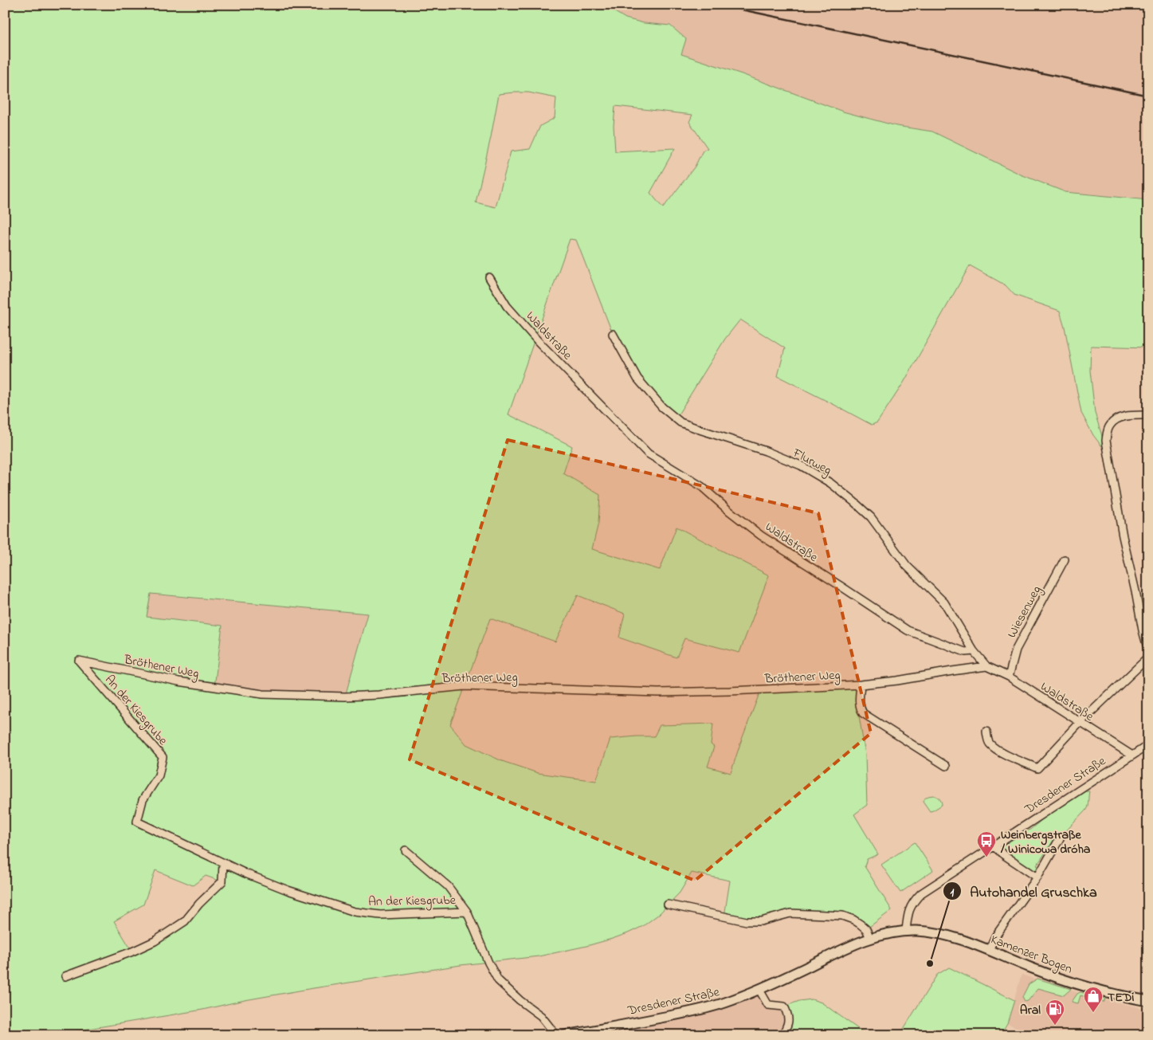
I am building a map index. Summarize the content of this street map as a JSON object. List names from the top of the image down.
{
  "streets": {
    "main road": ["Dresdener Straße", "Kamenzer Bogen"],
    "street": [
      "Waldstraße",
      "Flurweg",
      "Wiesenweg",
      "Bröthener Weg",
      "An der Kiesgrube"
    ]
  },
  "crossings": [
    ["Waldstraße", "Flurweg"],
    ["Waldstraße", "Wiesenweg"],
    ["Waldstraße", "Bröthener Weg"],
    ["Waldstraße", "Dresdener Straße"],
    ["Bröthener Weg", "An der Kiesgrube"],
    ["Dresdener Straße", "Kamenzer Bogen"]
  ],
  "places": {
    "bus stop": ["Weinbergstraße / Winicowa dróha"],
    "other": ["Autohandel Gruschka"],
    "shop": ["TEDi"],
    "fuel station": ["Aral"]
  }
}
